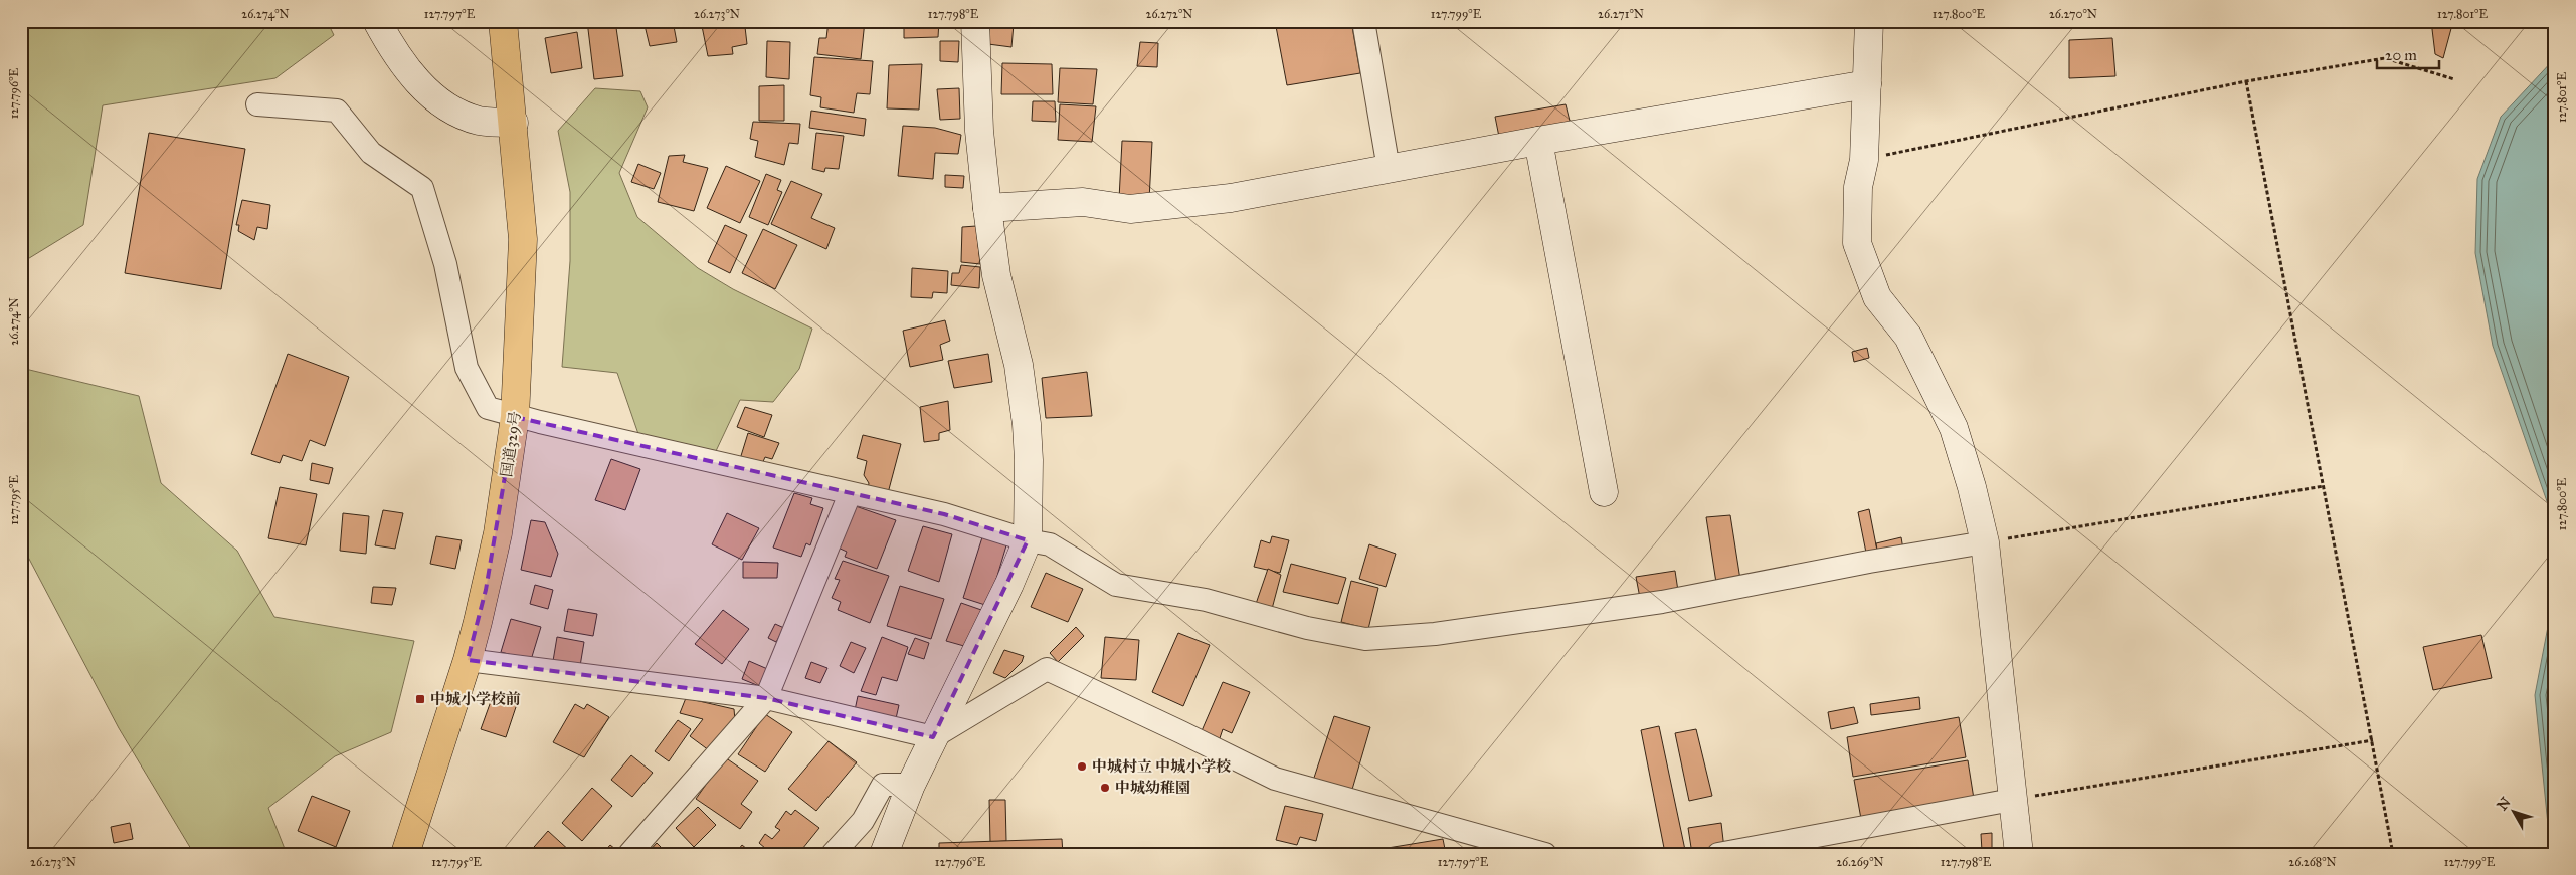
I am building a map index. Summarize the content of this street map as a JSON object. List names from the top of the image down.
{
  "streets": {
    "highway": ["国道329号"]
  },
  "places": {
    "transit": ["中城小学校前"],
    "other": ["中城村立 中城小学校", "中城幼稚園"]
  },
  "scale_bar": "20 m",
  "north": "top left",
  "coordinates": [
    "26.274°N",
    "127.797°E",
    "26.273°N",
    "127.798°E",
    "26.272°N",
    "127.799°E",
    "26.271°N",
    "127.800°E",
    "26.270°N",
    "127.801°E",
    "127.796°E",
    "127.795°E",
    "26.269°N",
    "26.268°N"
  ]
}
